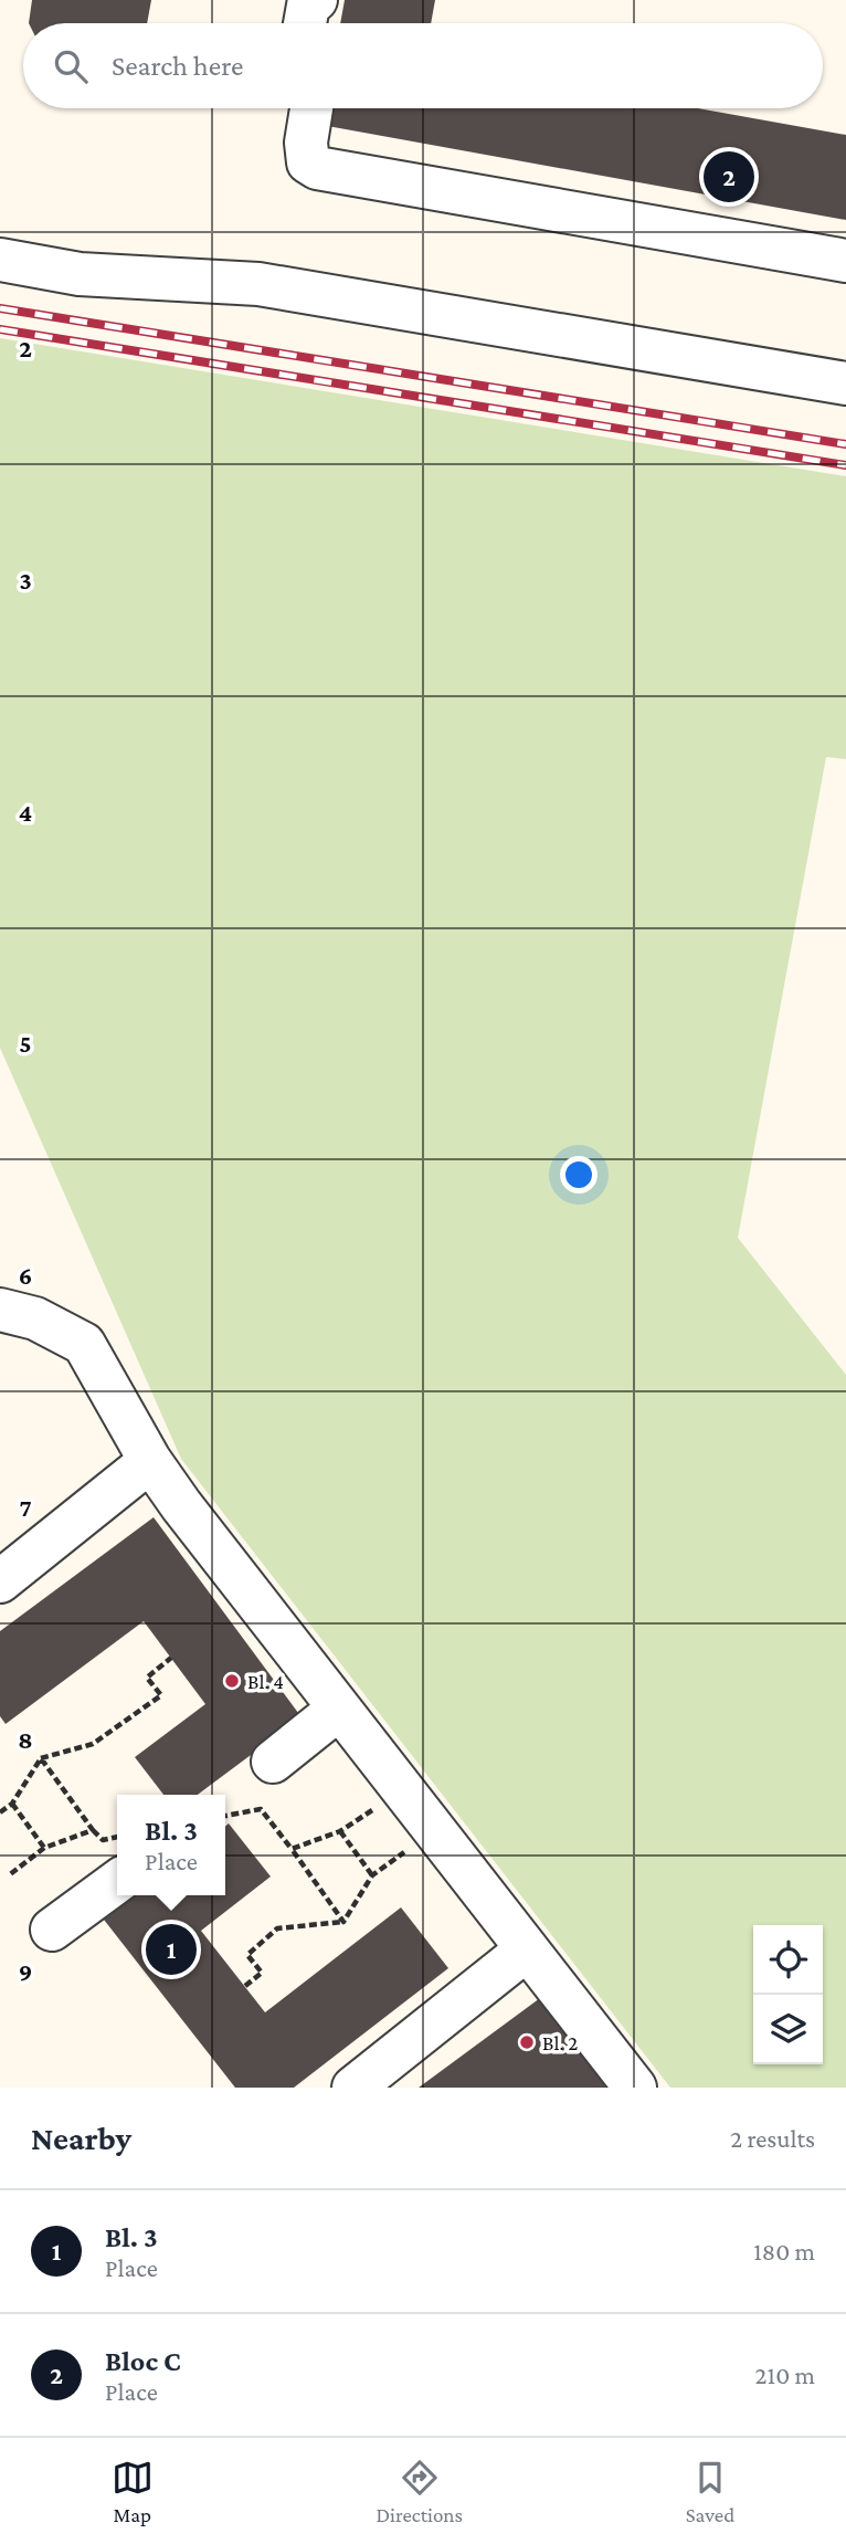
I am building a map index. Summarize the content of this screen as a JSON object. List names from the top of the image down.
{
  "places": ["Bl. 4", "Bl. 2"],
  "page": {
    "search": "Search here",
    "pins": ["2", "1"],
    "popup": ["Bl. 3", "Place"],
    "heading": ["Nearby", "2 results"],
    "list": [
      {
        "mark": "1",
        "name": "Bl. 3",
        "note": "Place",
        "value": "180 m"
      },
      {
        "mark": "2",
        "name": "Bloc C",
        "note": "Place",
        "value": "210 m"
      }
    ],
    "nav": ["Map", "Directions", "Saved"]
  },
  "grid": {
    "rows": [
      "2",
      "3",
      "4",
      "5",
      "6",
      "7",
      "8",
      "9"
    ]
  }
}
